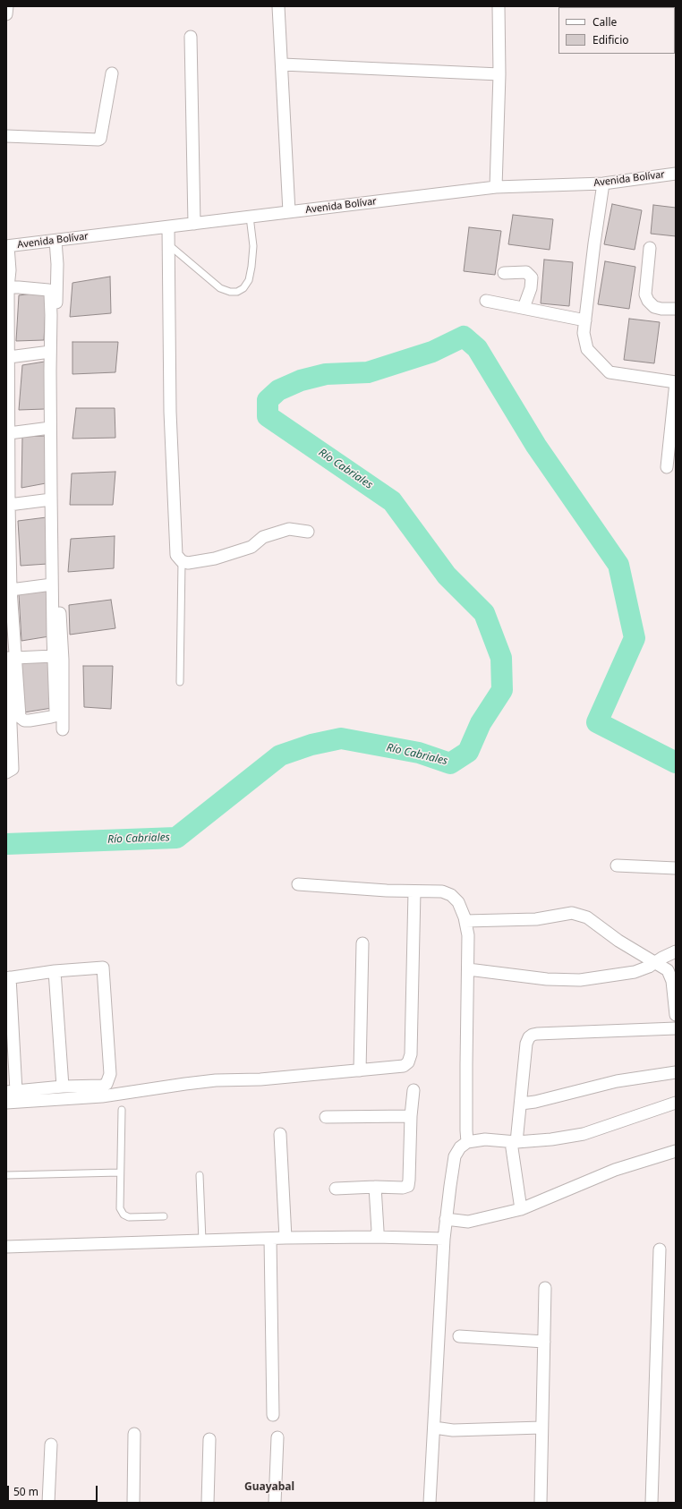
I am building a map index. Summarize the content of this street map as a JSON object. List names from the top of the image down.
{
  "streets": {
    "street": ["Avenida Bolívar"]
  },
  "districts": ["Guayabal"],
  "water": ["Río Cabriales"],
  "legend": ["Calle", "Edificio"],
  "scale_bar": "50 m"
}
